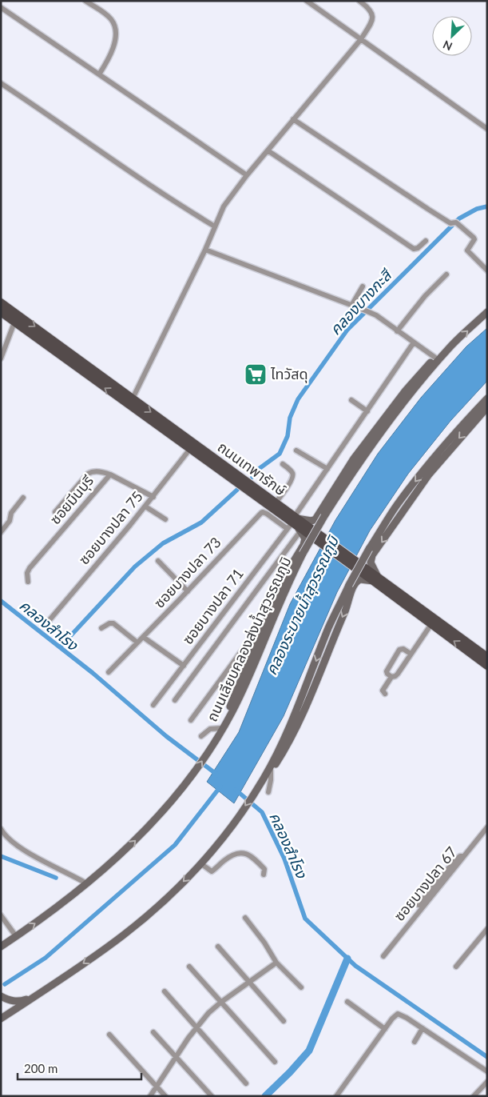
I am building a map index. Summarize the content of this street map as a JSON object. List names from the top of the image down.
{
  "streets": {
    "main road": ["ถนนเทพารักษ์", "ถนนเลียบคลองส่งน้ำสุวรรณภูมิ"],
    "street": [
      "ซอยมีนบุรี",
      "ซอยบางปลา 75",
      "ซอยบางปลา 73",
      "ซอยบางปลา 71",
      "ซอยบางปลา 67"
    ]
  },
  "crossings": [
    ["ถนนเทพารักษ์", "ซอยบางปลา 75"],
    ["ถนนเทพารักษ์", "ซอยบางปลา 73"],
    ["ถนนเทพารักษ์", "ซอยบางปลา 71"],
    ["ซอยมีนบุรี", "ซอยบางปลา 75"],
    ["ซอยบางปลา 73", "ซอยบางปลา 71"]
  ],
  "water": ["คลองบางกะสี", "คลองระบายน้ำสุวรรณภูมิ", "คลองสำโรง"],
  "places": {
    "supermarket": ["ไทวัสดุ"]
  },
  "scale_bar": "200 m",
  "north": "bottom left"
}
